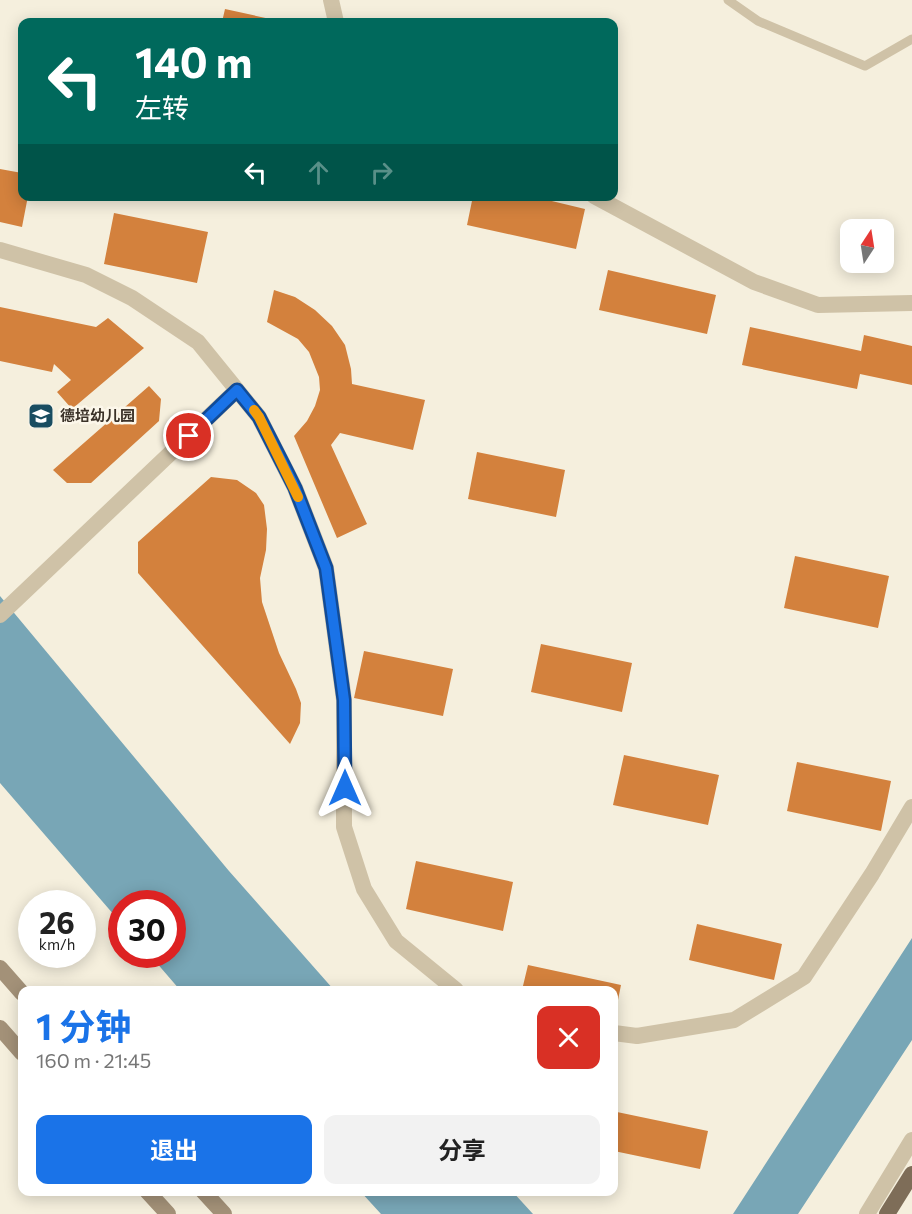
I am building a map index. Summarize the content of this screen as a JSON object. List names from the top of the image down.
{
  "places": {
    "school or university": ["德培幼儿园"]
  },
  "north": "top",
  "page": {
    "turn": ["140 m", "左转"],
    "speed": "26 km/h",
    "limit": "30",
    "heading": ["1 分钟", "160 m · 21:45"],
    "buttons": ["退出", "分享"]
  }
}
